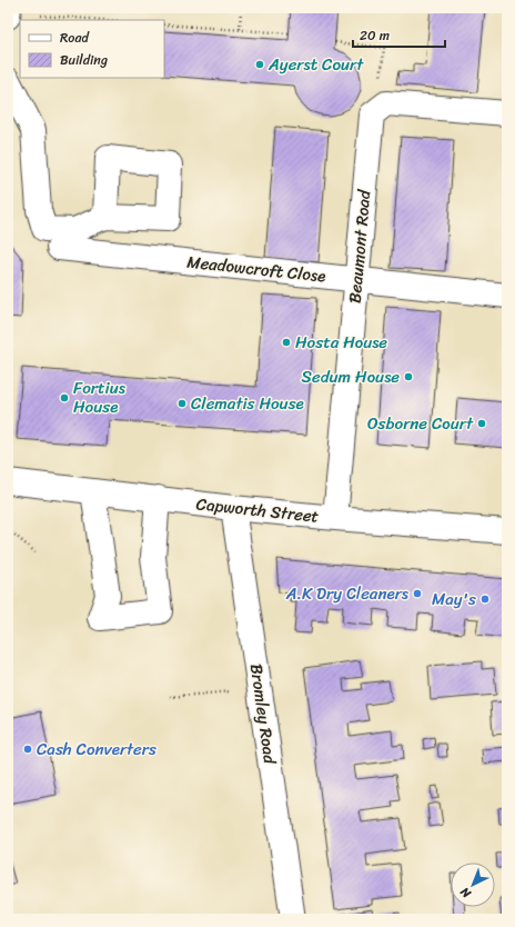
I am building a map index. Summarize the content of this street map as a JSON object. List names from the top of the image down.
{
  "streets": {
    "street": [
      "Beaumont Road",
      "Meadowcroft Close",
      "Capworth Street",
      "Bromley Road"
    ]
  },
  "crossings": [
    ["Beaumont Road", "Meadowcroft Close"],
    ["Beaumont Road", "Capworth Street"],
    ["Capworth Street", "Bromley Road"]
  ],
  "places": [
    "Ayerst Court",
    "Hosta House",
    "Sedum House",
    "Fortius House",
    "Clematis House",
    "Osborne Court",
    "A.K Dry Cleaners",
    "May's",
    "Cash Converters"
  ],
  "legend": ["Road", "Building"],
  "scale_bar": "20 m",
  "north": "bottom left"
}
